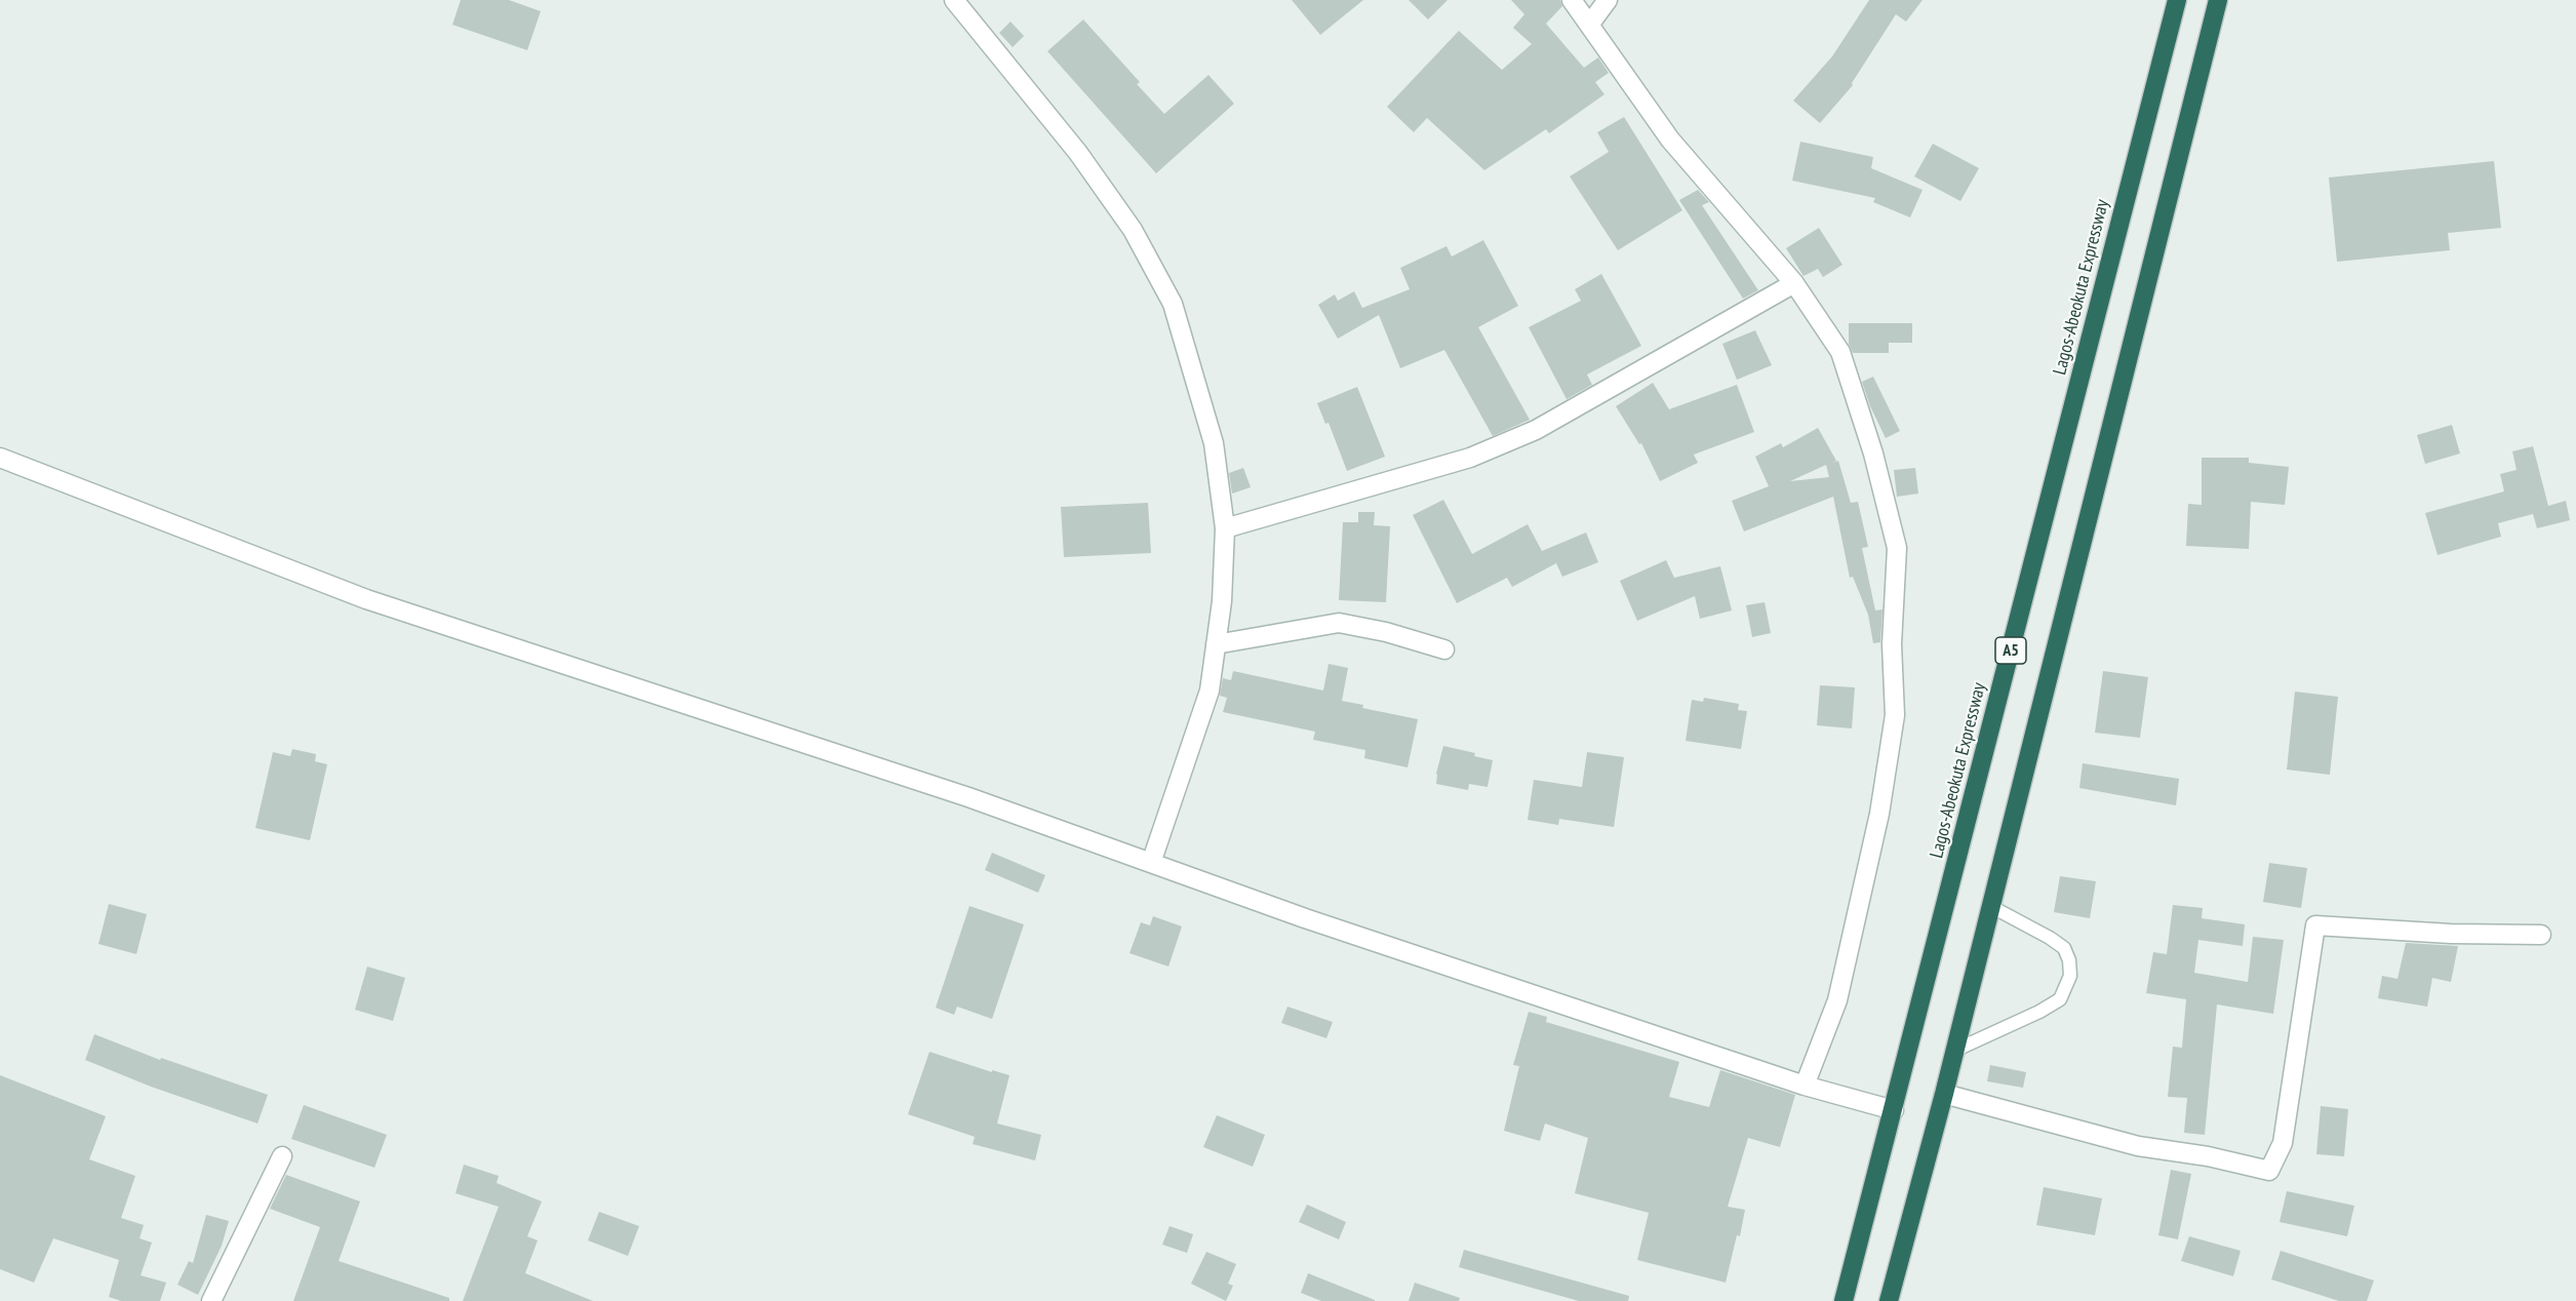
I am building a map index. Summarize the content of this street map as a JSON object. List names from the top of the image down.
{
  "streets": {
    "highway": ["Lagos-Abeokuta Expressway", "A5"]
  }
}
